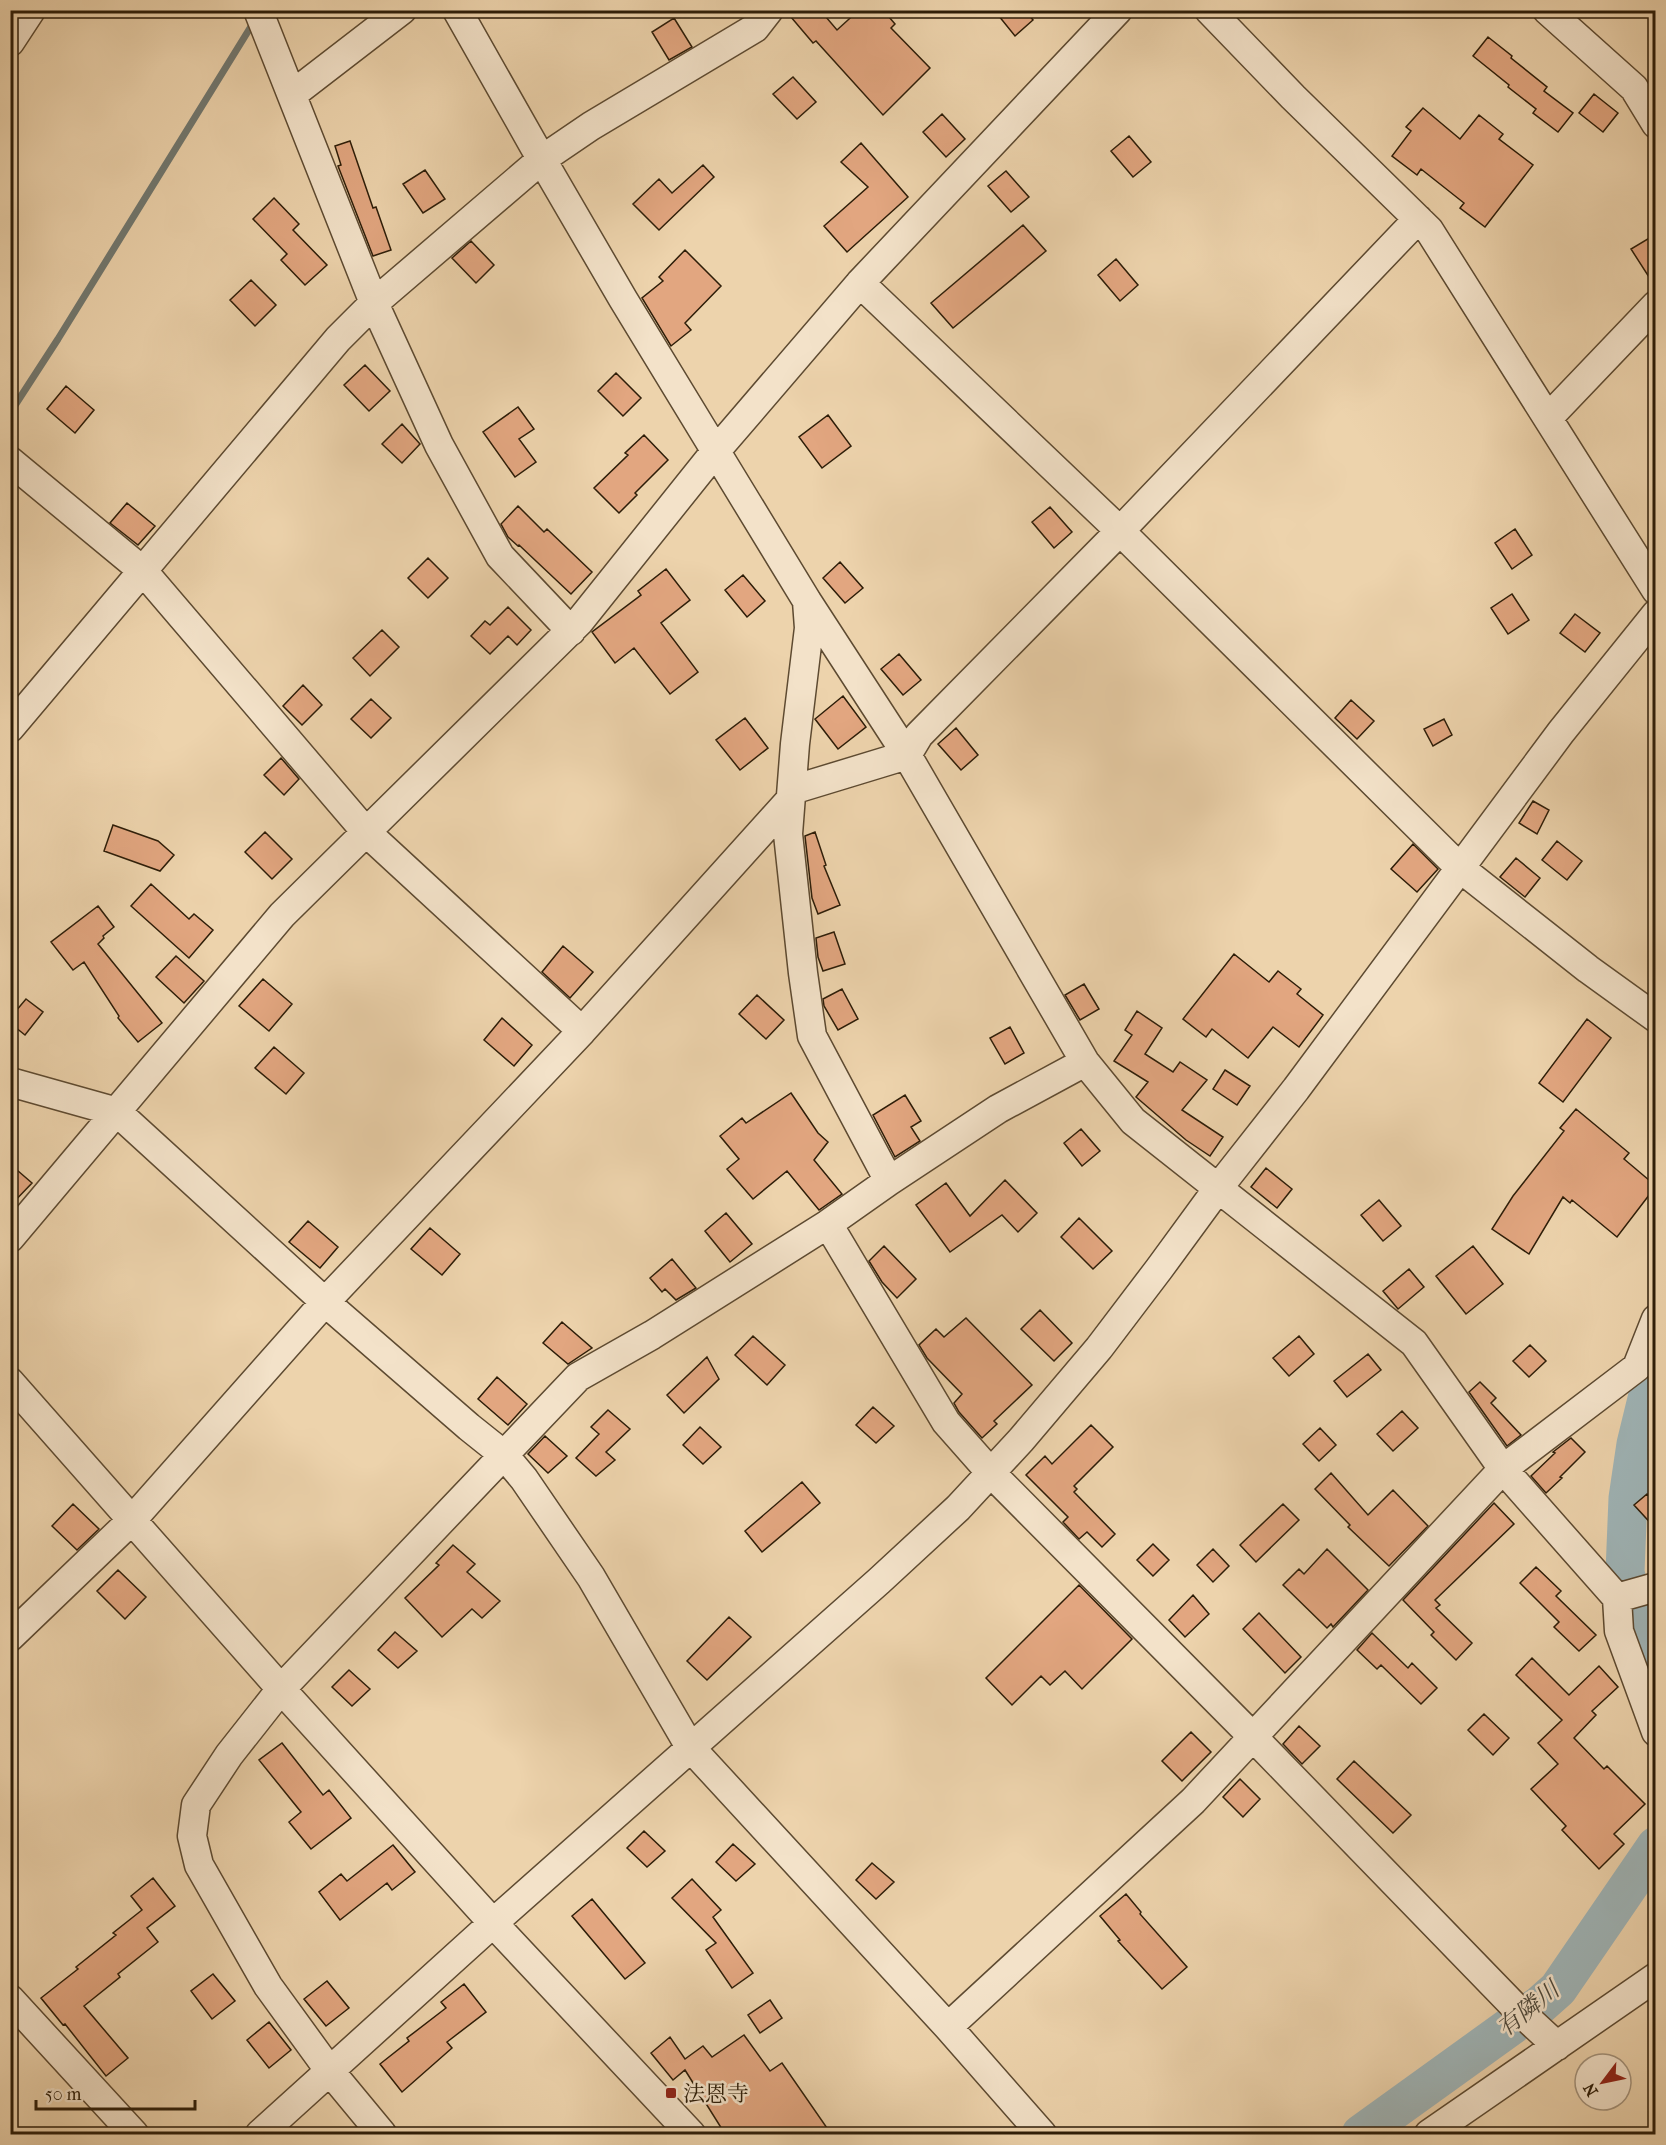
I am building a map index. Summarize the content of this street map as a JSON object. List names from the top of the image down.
{
  "water": ["有隣川"],
  "places": {
    "transit": ["法恩寺"]
  },
  "scale_bar": "50 m",
  "north": "bottom left"
}
